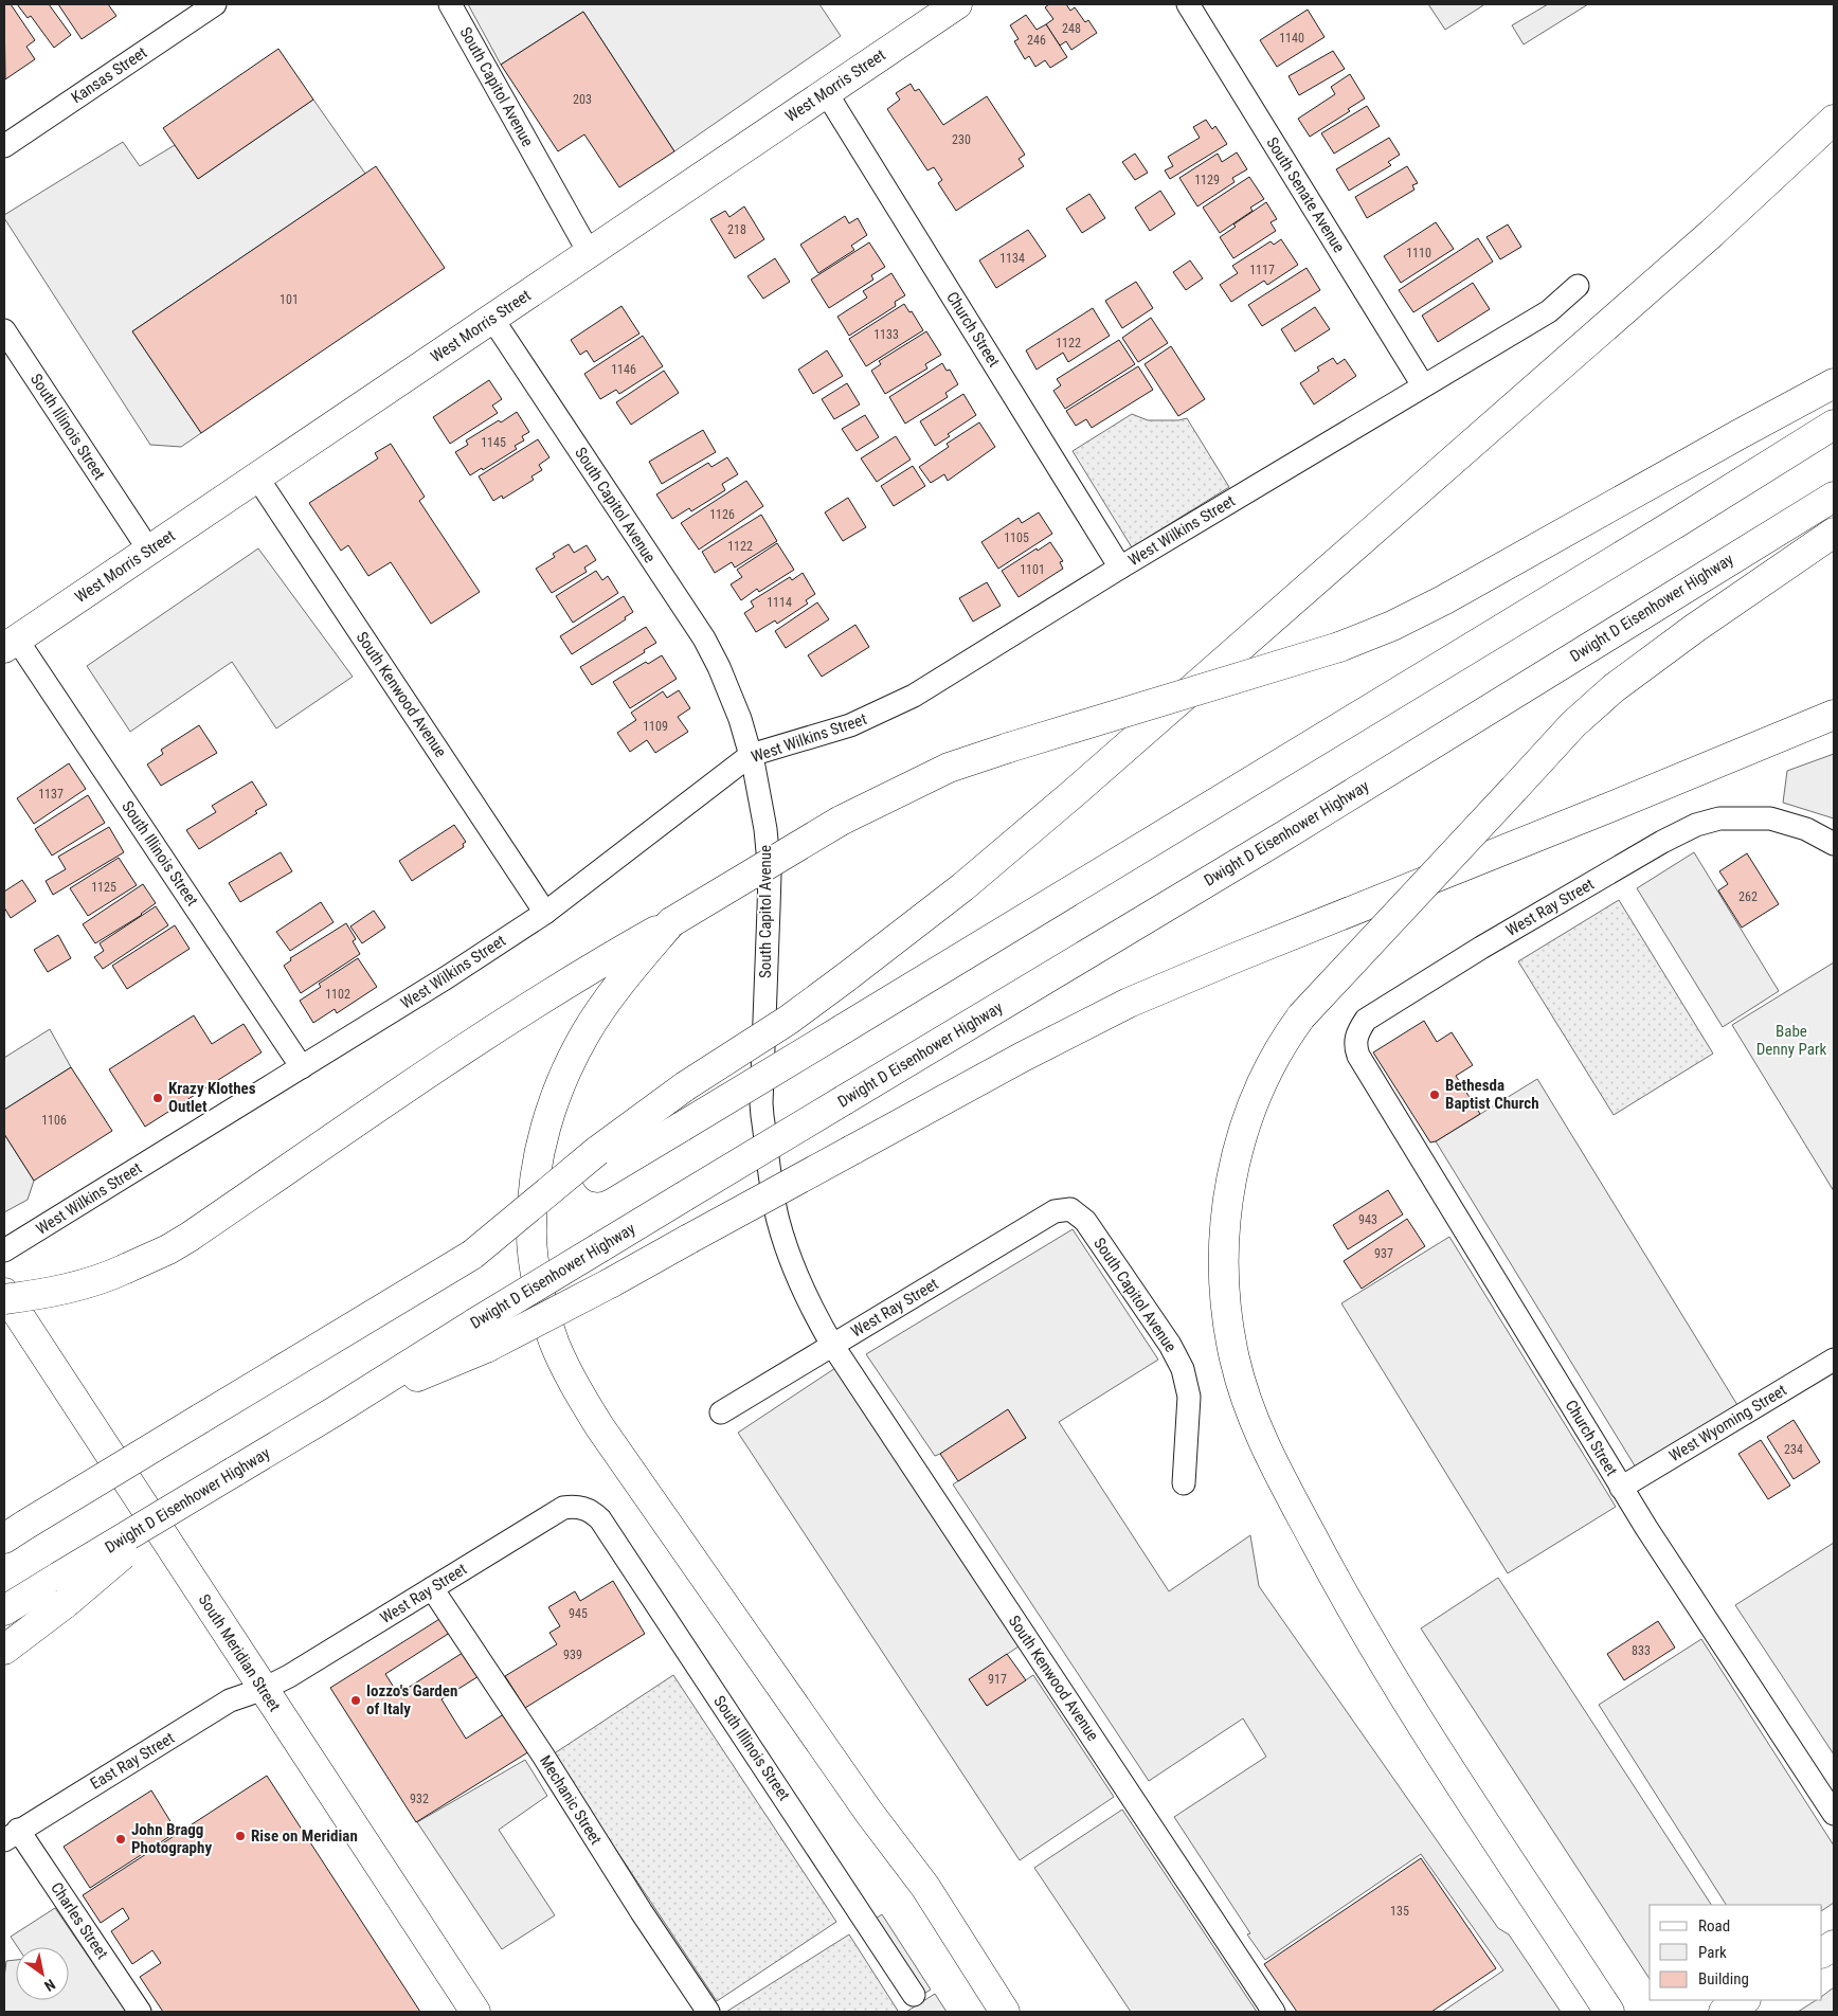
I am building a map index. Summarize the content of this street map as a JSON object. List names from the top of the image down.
{
  "streets": {
    "main road": ["West Morris Street", "Dwight D Eisenhower Highway", "South Meridian Street"],
    "street": [
      "Kansas Street",
      "South Capitol Avenue",
      "South Senate Avenue",
      "Church Street",
      "South Illinois Street",
      "West Wilkins Street",
      "South Kenwood Avenue",
      "West Ray Street",
      "West Wyoming Street",
      "East Ray Street",
      "Mechanic Street",
      "Charles Street"
    ]
  },
  "crossings": [
    ["West Morris Street", "South Capitol Avenue"],
    ["West Morris Street", "Church Street"],
    ["West Morris Street", "South Illinois Street"],
    ["West Morris Street", "South Kenwood Avenue"],
    ["South Capitol Avenue", "West Wilkins Street"],
    ["South Capitol Avenue", "South Kenwood Avenue"],
    ["South Capitol Avenue", "West Ray Street"],
    ["South Senate Avenue", "West Wilkins Street"],
    ["Church Street", "West Wilkins Street"],
    ["Church Street", "West Ray Street"],
    ["Church Street", "West Wyoming Street"],
    ["South Illinois Street", "West Wilkins Street"],
    ["South Illinois Street", "West Ray Street"],
    ["West Wilkins Street", "South Kenwood Avenue"],
    ["South Kenwood Avenue", "West Ray Street"],
    ["West Ray Street", "South Meridian Street"],
    ["West Ray Street", "East Ray Street"],
    ["West Ray Street", "Mechanic Street"],
    ["South Meridian Street", "East Ray Street"],
    ["East Ray Street", "Charles Street"]
  ],
  "parks": ["Babe Denny Park"],
  "places": [
    "Bethesda Baptist Church",
    "Krazy Klothes Outlet",
    "Iozzo's Garden of Italy",
    "Rise on Meridian",
    "John Bragg Photography"
  ],
  "house_numbers": [
    "248",
    "1140",
    "246",
    "203",
    "230",
    "1129",
    "218",
    "1110",
    "1134",
    "1117",
    "101",
    "1133",
    "1122",
    "1146",
    "1145",
    "1126",
    "1105",
    "1122",
    "1101",
    "1114",
    "1109",
    "1137",
    "1125",
    "262",
    "1102",
    "1106",
    "943",
    "937",
    "234",
    "945",
    "833",
    "939",
    "917",
    "932",
    "135"
  ],
  "legend": ["Road", "Park", "Building"],
  "north": "bottom right"
}
